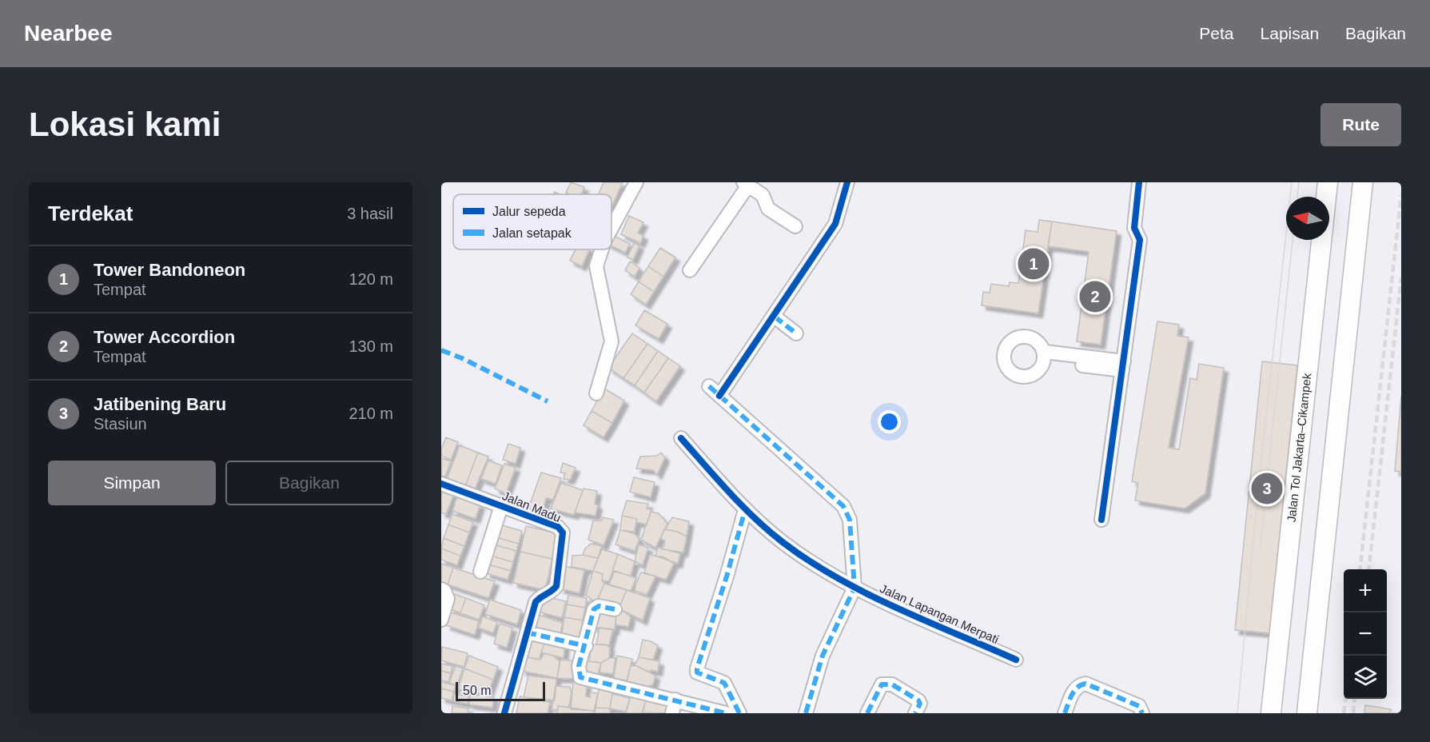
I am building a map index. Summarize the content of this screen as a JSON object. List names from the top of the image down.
{
  "streets": {
    "highway": ["Jalan Tol Jakarta–Cikampek"],
    "street": ["Jalan Madu", "Jalan Lapangan Merpati"]
  },
  "legend": ["Jalur sepeda", "Jalan setapak"],
  "scale_bar": "50 m",
  "north": "left",
  "page": {
    "header": "Nearbee",
    "nav": ["Peta", "Lapisan", "Bagikan"],
    "buttons": [
      "Rute",
      ["Simpan", "Bagikan"]
    ],
    "title": "Lokasi kami",
    "heading": ["Terdekat", "3 hasil"],
    "list": [
      {
        "mark": "1",
        "name": "Tower Bandoneon",
        "note": "Tempat",
        "value": "120 m"
      },
      {
        "mark": "2",
        "name": "Tower Accordion",
        "note": "Tempat",
        "value": "130 m"
      },
      {
        "mark": "3",
        "name": "Jatibening Baru",
        "note": "Stasiun",
        "value": "210 m"
      }
    ],
    "pins": ["1", "2", "3"],
    "map_buttons": ["+", "−"],
    "scale": "50 m"
  }
}
